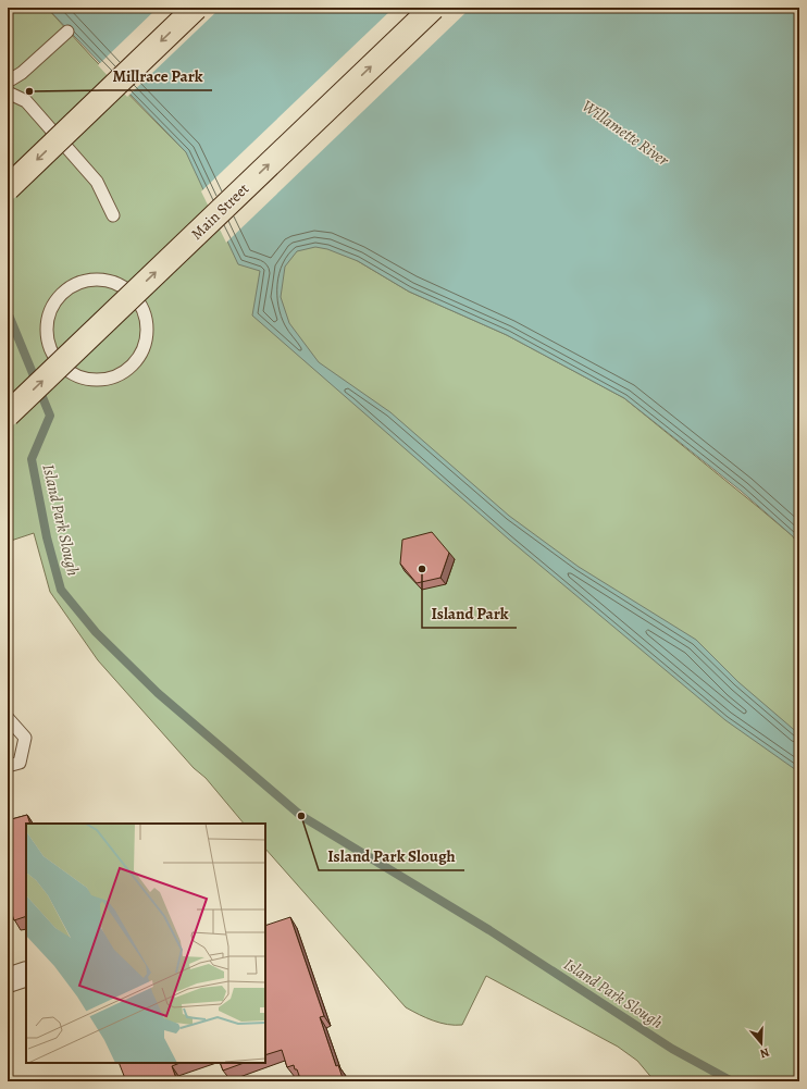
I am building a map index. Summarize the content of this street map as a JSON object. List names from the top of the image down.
{
  "streets": {
    "main road": ["Main Street"]
  },
  "water": ["Willamette River", "Island Park Slough"],
  "places": ["Millrace Park", "Island Park", "Island Park Slough"],
  "north": "bottom"
}
